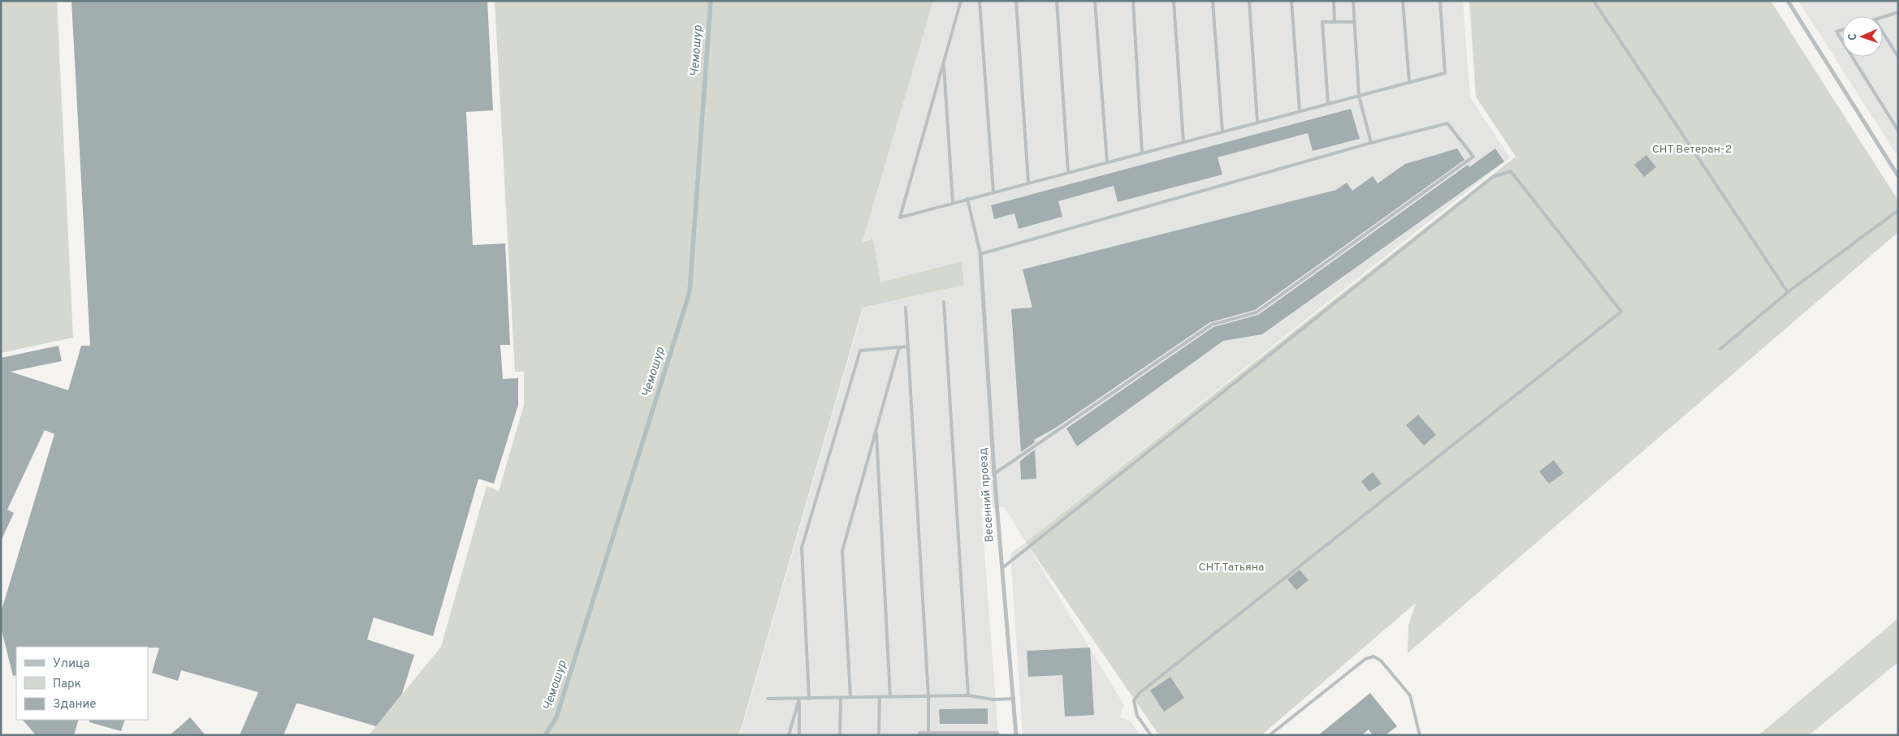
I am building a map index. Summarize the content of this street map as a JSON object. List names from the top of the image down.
{
  "streets": {
    "street": ["Весенний проезд"]
  },
  "water": ["Чемошур"],
  "parks": ["СНТ Ветеран-2", "СНТ Татьяна"],
  "legend": ["Улица", "Парк", "Здание"],
  "north": "left"
}
